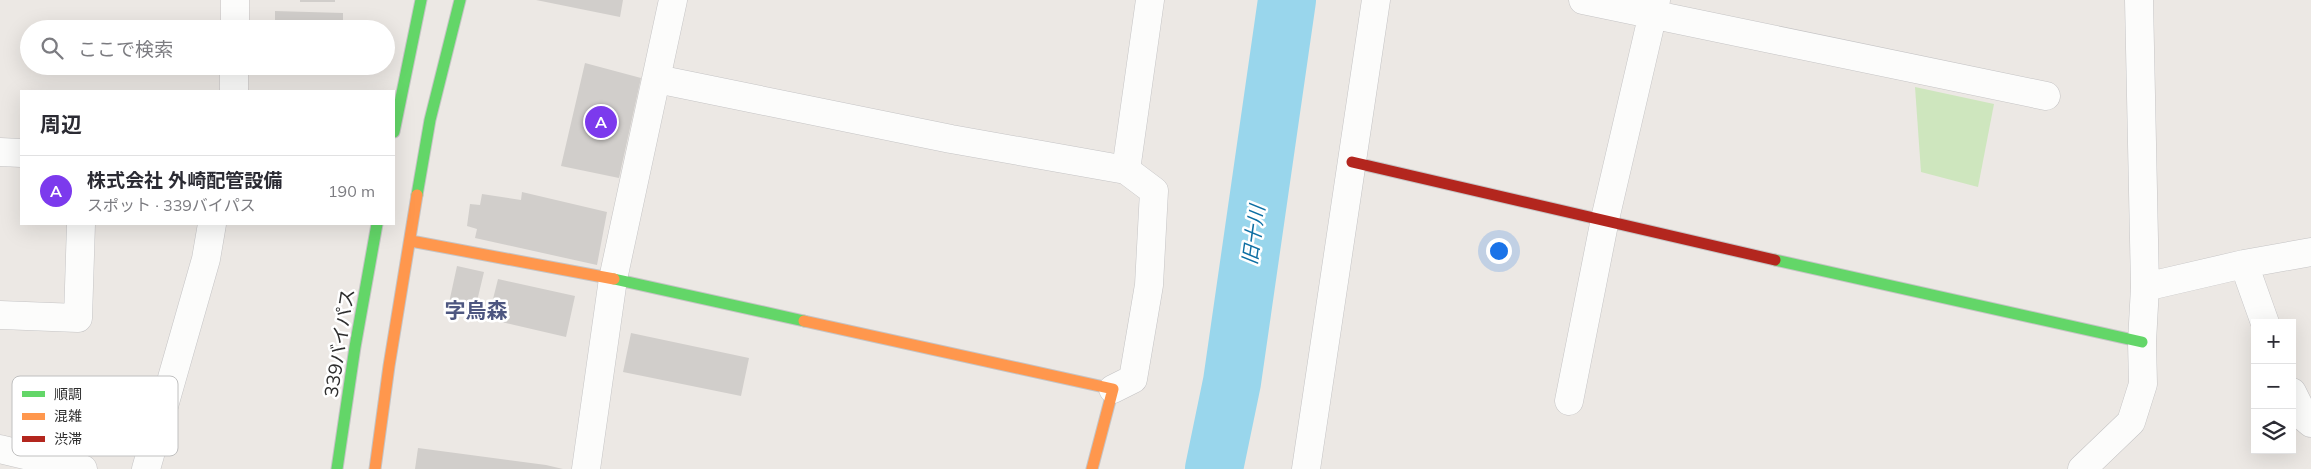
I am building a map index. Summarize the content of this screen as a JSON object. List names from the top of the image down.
{
  "streets": {
    "street": ["339バイパス"]
  },
  "districts": ["字烏森"],
  "water": ["旧十川"],
  "legend": ["順調", "混雑", "渋滞"],
  "page": {
    "search": "ここで検索",
    "heading": "周辺",
    "pins": "A",
    "list": [
      {
        "mark": "A",
        "name": "株式会社 外崎配管設備",
        "note": "スポット · 339バイパス",
        "value": "190 m"
      }
    ],
    "map_buttons": ["+", "−"]
  }
}
